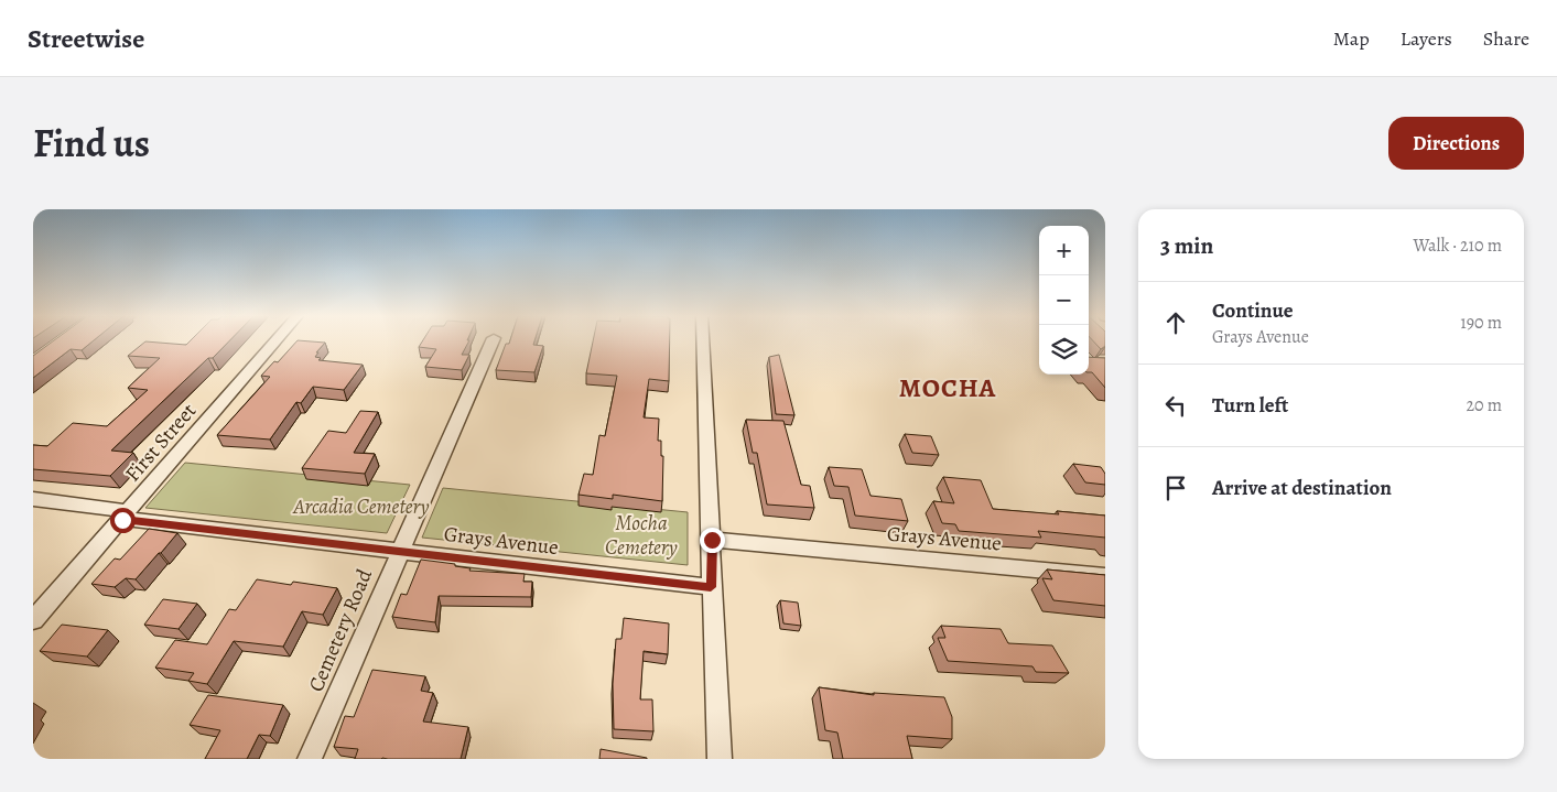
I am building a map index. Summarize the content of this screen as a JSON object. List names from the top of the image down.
{
  "streets": {
    "street": ["First Street", "Grays Avenue", "Cemetery Road"]
  },
  "crossings": [
    ["First Street", "Grays Avenue"],
    ["Grays Avenue", "Cemetery Road"]
  ],
  "districts": ["MOCHA"],
  "parks": ["Arcadia Cemetery", "Mocha Cemetery"],
  "page": {
    "header": "Streetwise",
    "nav": ["Map", "Layers", "Share"],
    "title": "Find us",
    "buttons": "Directions",
    "heading": ["3 min", "Walk · 210 m"],
    "map_buttons": ["+", "−"],
    "list": [
      ["Continue", "Grays Avenue", "190 m"],
      ["Turn left", "20 m"],
      "Arrive at destination"
    ]
  }
}
